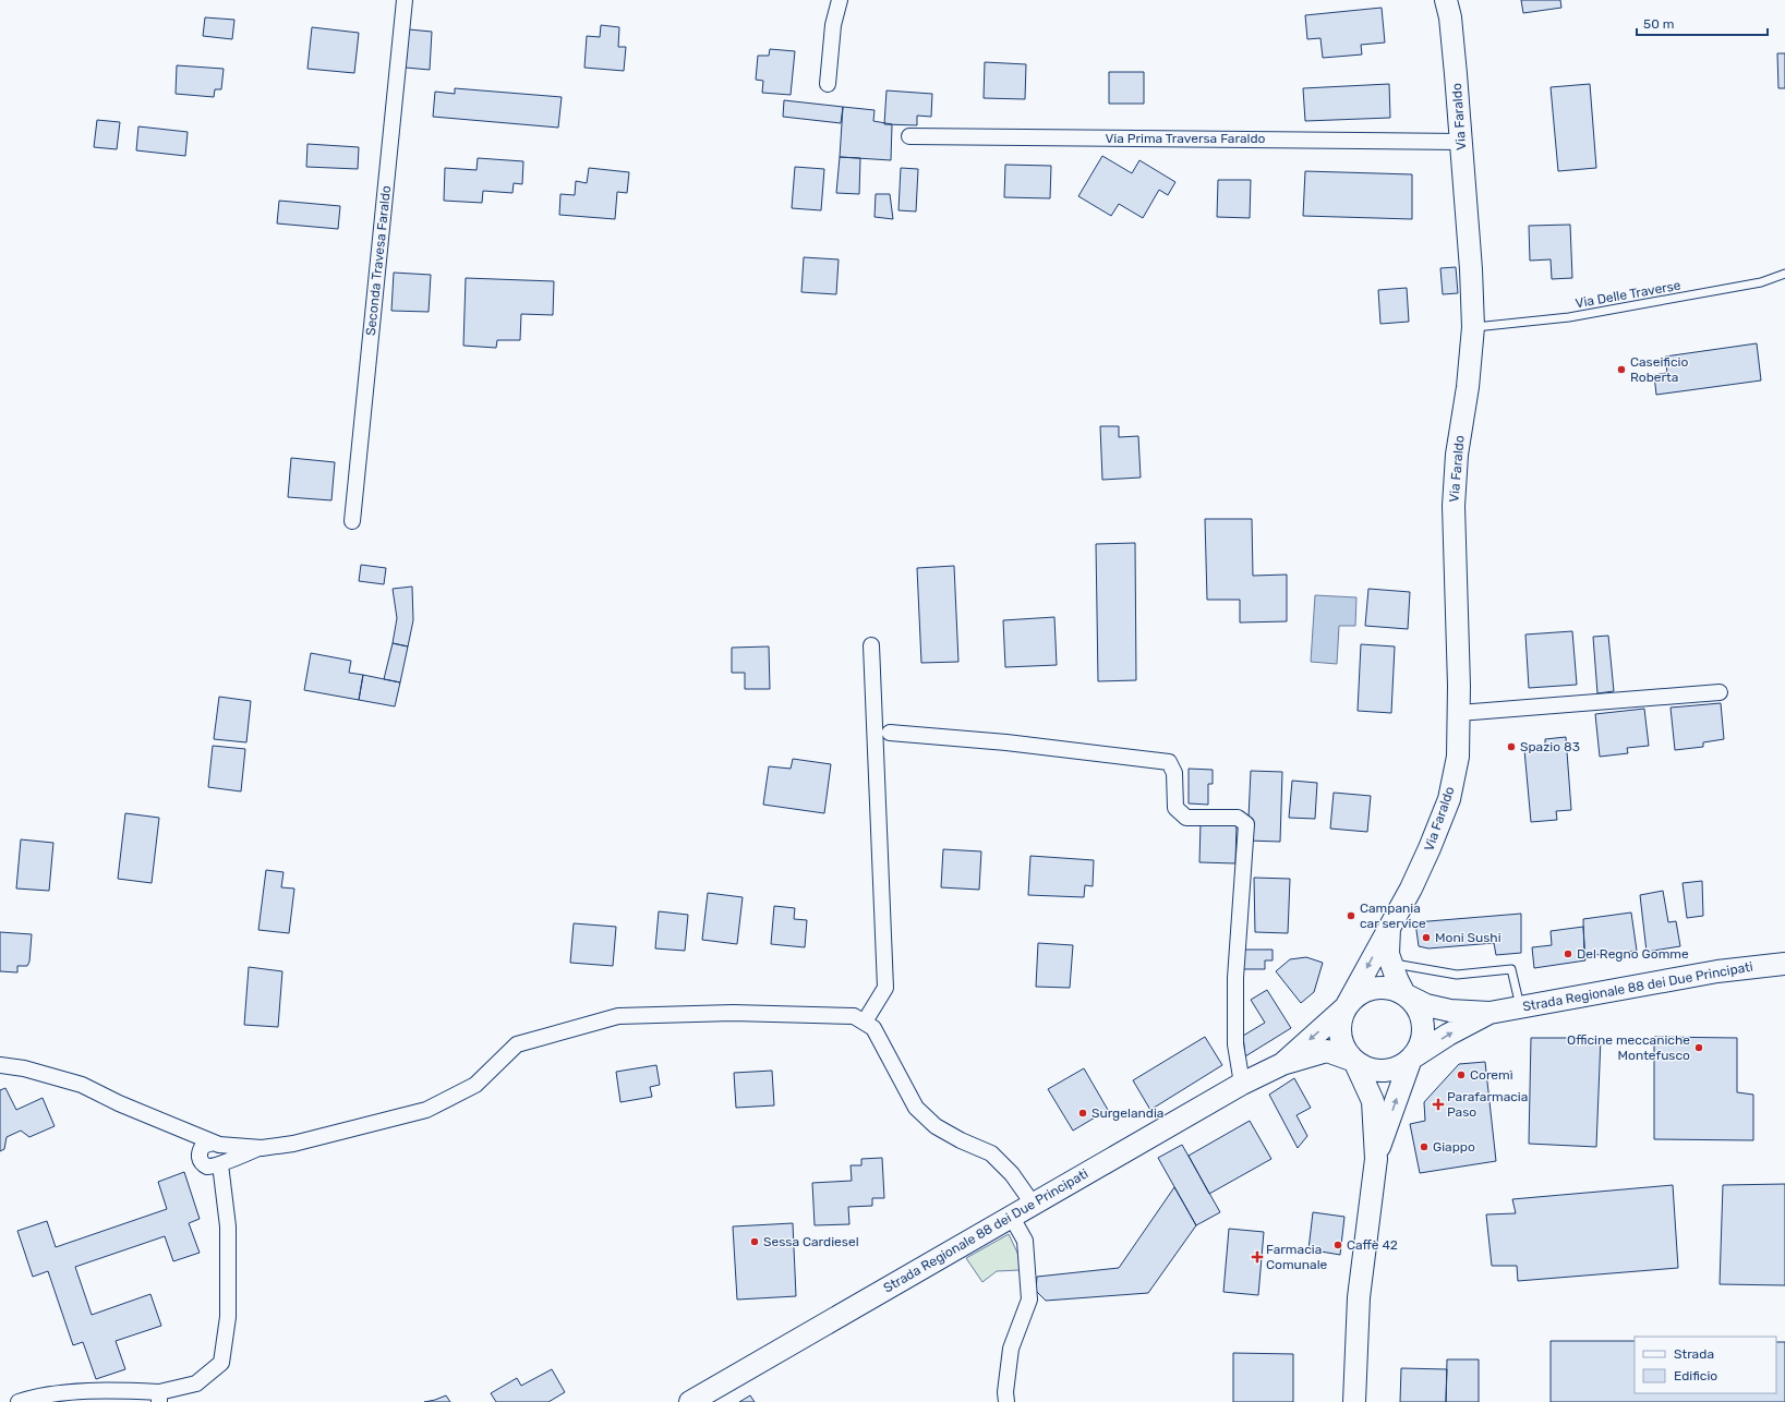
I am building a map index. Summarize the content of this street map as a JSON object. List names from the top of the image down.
{
  "streets": {
    "main road": ["Via Faraldo", "Strada Regionale 88 dei Due Principati"],
    "street": ["Via Prima Traversa Faraldo", "Seconda Travesa Faraldo"],
    "lane": ["Via Delle Traverse"]
  },
  "crossings": [
    ["Via Faraldo", "Via Prima Traversa Faraldo"],
    ["Via Faraldo", "Via Delle Traverse"],
    ["Via Faraldo", "Strada Regionale 88 dei Due Principati"]
  ],
  "places": {
    "other": [
      "Caseificio Roberta",
      "Spazio 83",
      "Campania car service",
      "Moni Sushi",
      "Del Regno Gomme",
      "Officine meccaniche Montefusco",
      "Coremì",
      "Surgelandia",
      "Giappo",
      "Sessa Cardiesel",
      "Caffè 42"
    ],
    "health": ["Parafarmacia Paso", "Farmacia Comunale"]
  },
  "legend": ["Strada", "Edificio"],
  "scale_bar": "50 m"
}
